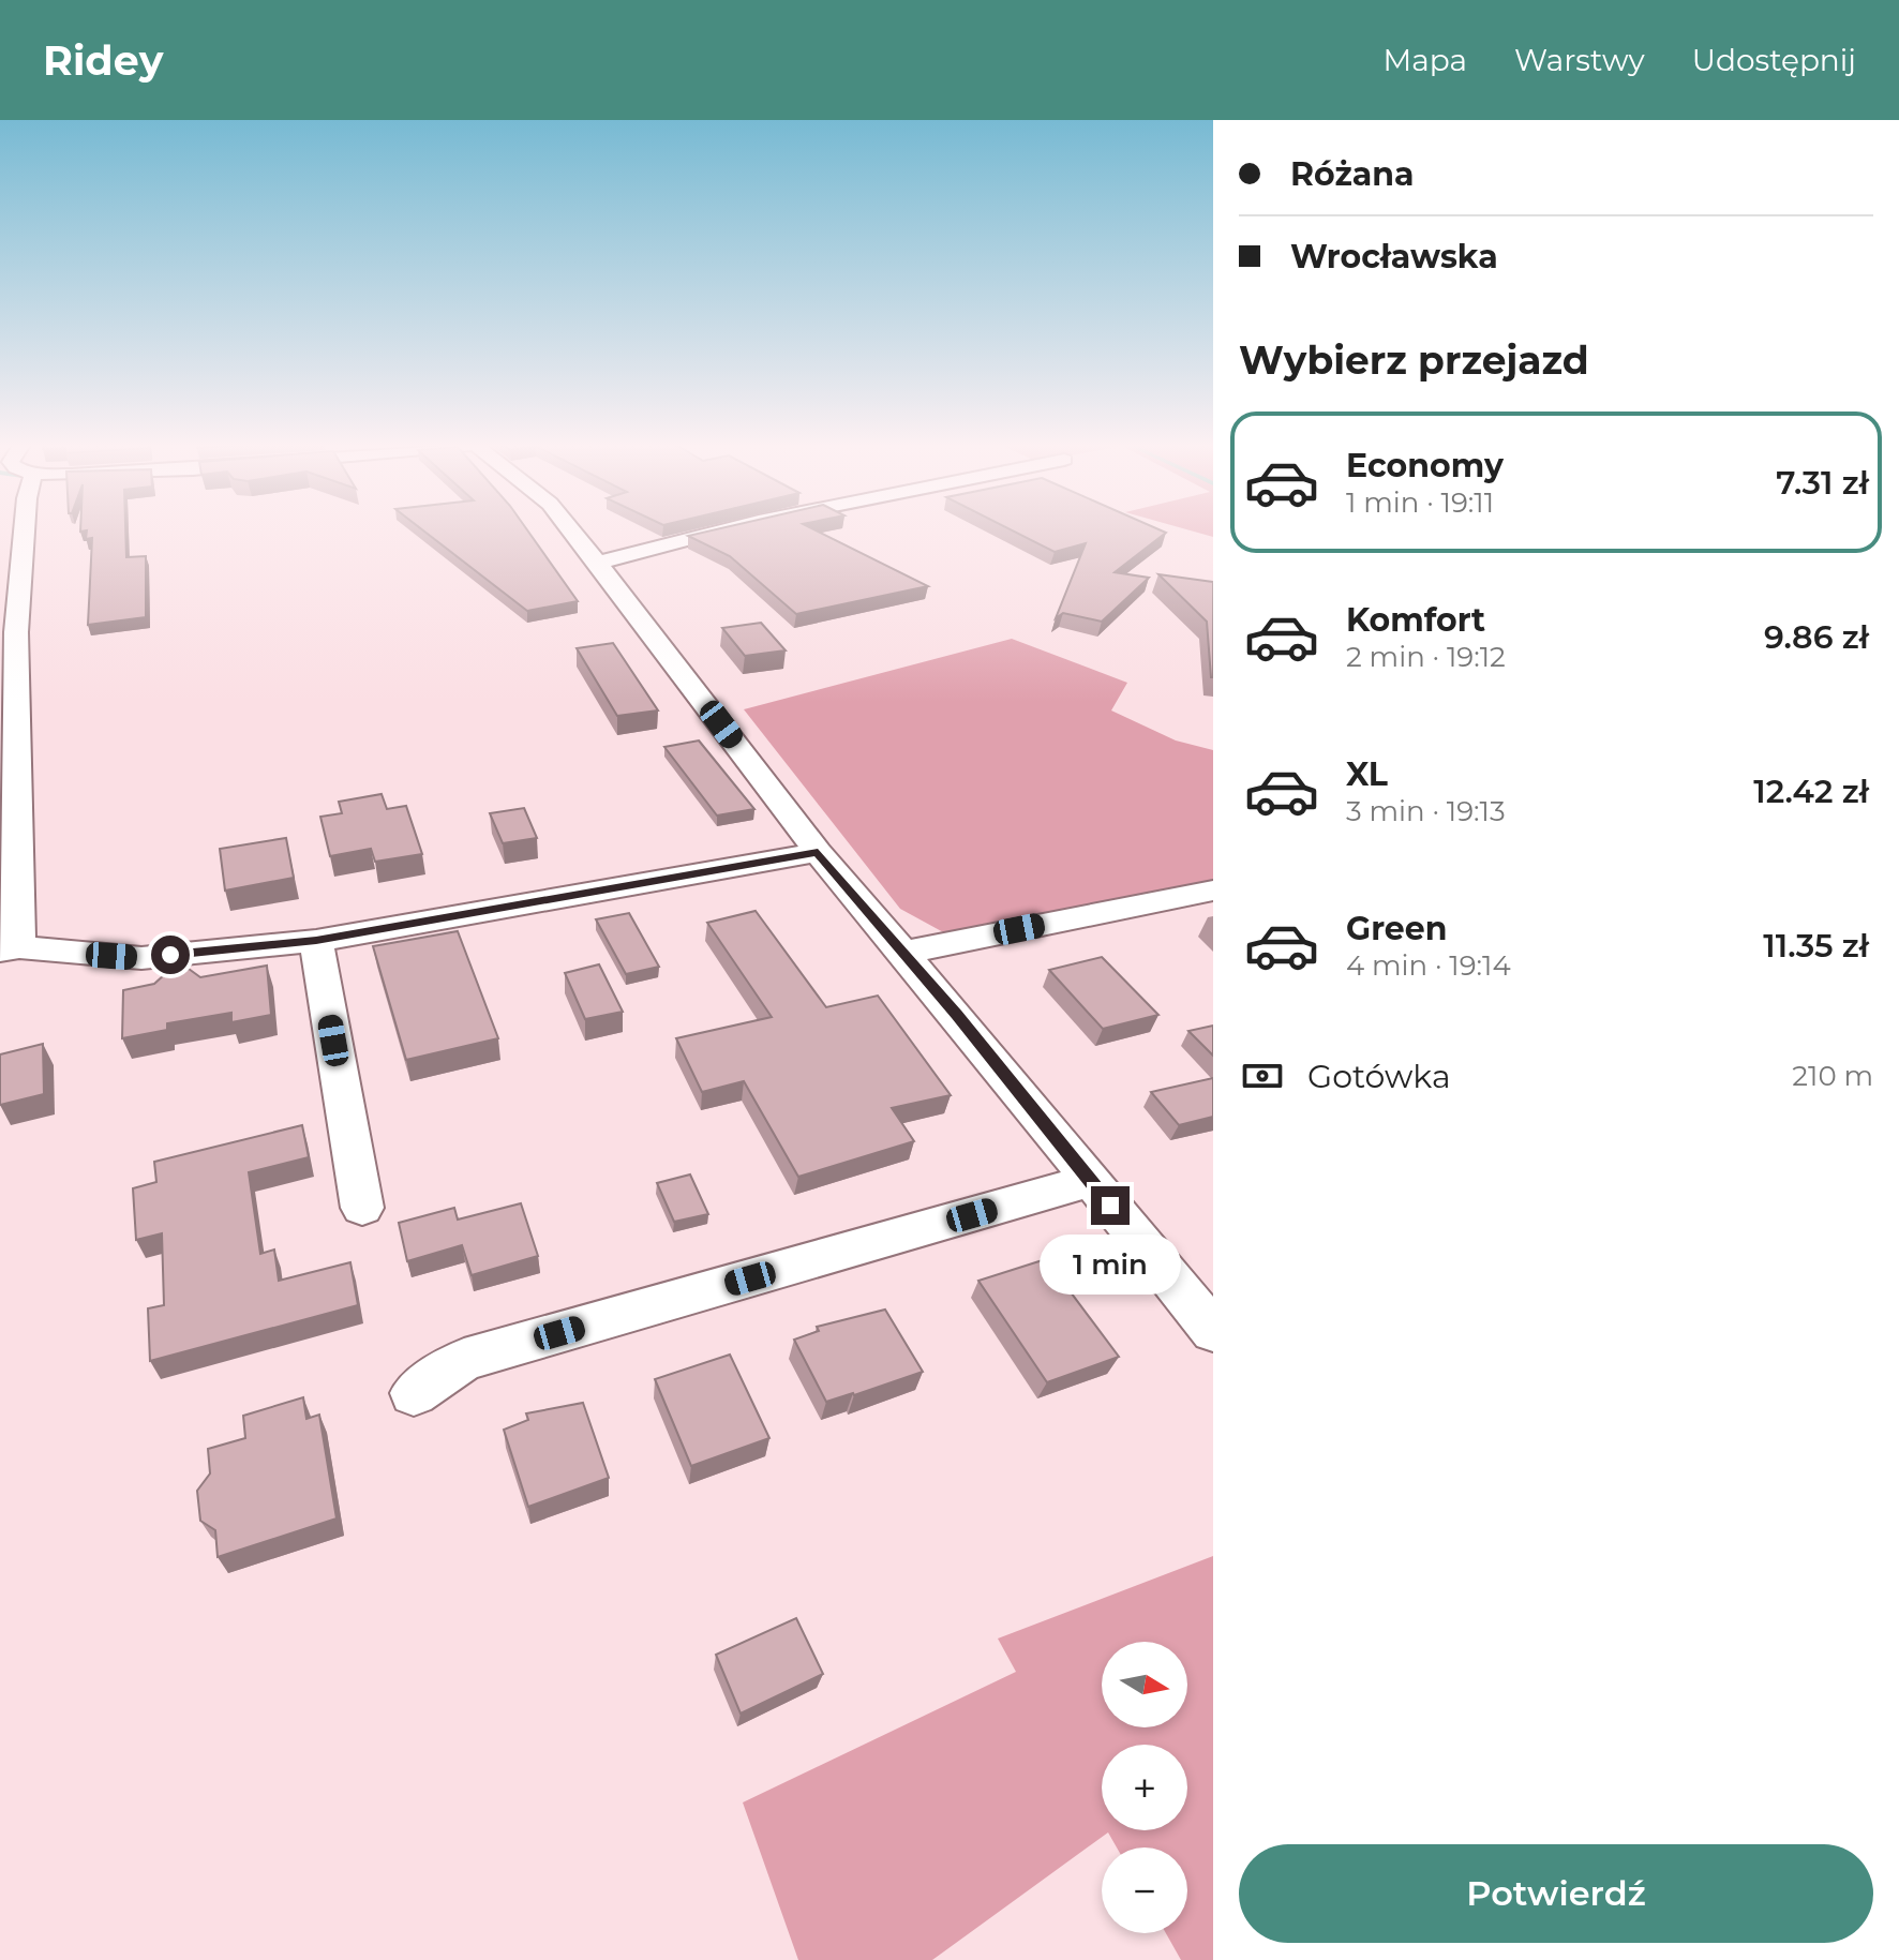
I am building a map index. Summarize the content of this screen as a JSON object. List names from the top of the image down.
{
  "north": "right",
  "page": {
    "header": "Ridey",
    "nav": ["Mapa", "Warstwy", "Udostępnij"],
    "banner": ["Różana", "Wrocławska"],
    "heading": "Wybierz przejazd",
    "list": [
      {
        "name": "Economy",
        "note": "1 min · 19:11",
        "value": "7.31 zł"
      },
      {
        "name": "Komfort",
        "note": "2 min · 19:12",
        "value": "9.86 zł"
      },
      {
        "name": "XL",
        "note": "3 min · 19:13",
        "value": "12.42 zł"
      },
      {
        "name": "Green",
        "note": "4 min · 19:14",
        "value": "11.35 zł"
      }
    ],
    "pay": ["Gotówka", "210 m"],
    "bubble": "1 min",
    "map_buttons": ["+", "−"],
    "buttons": "Potwierdź"
  }
}
